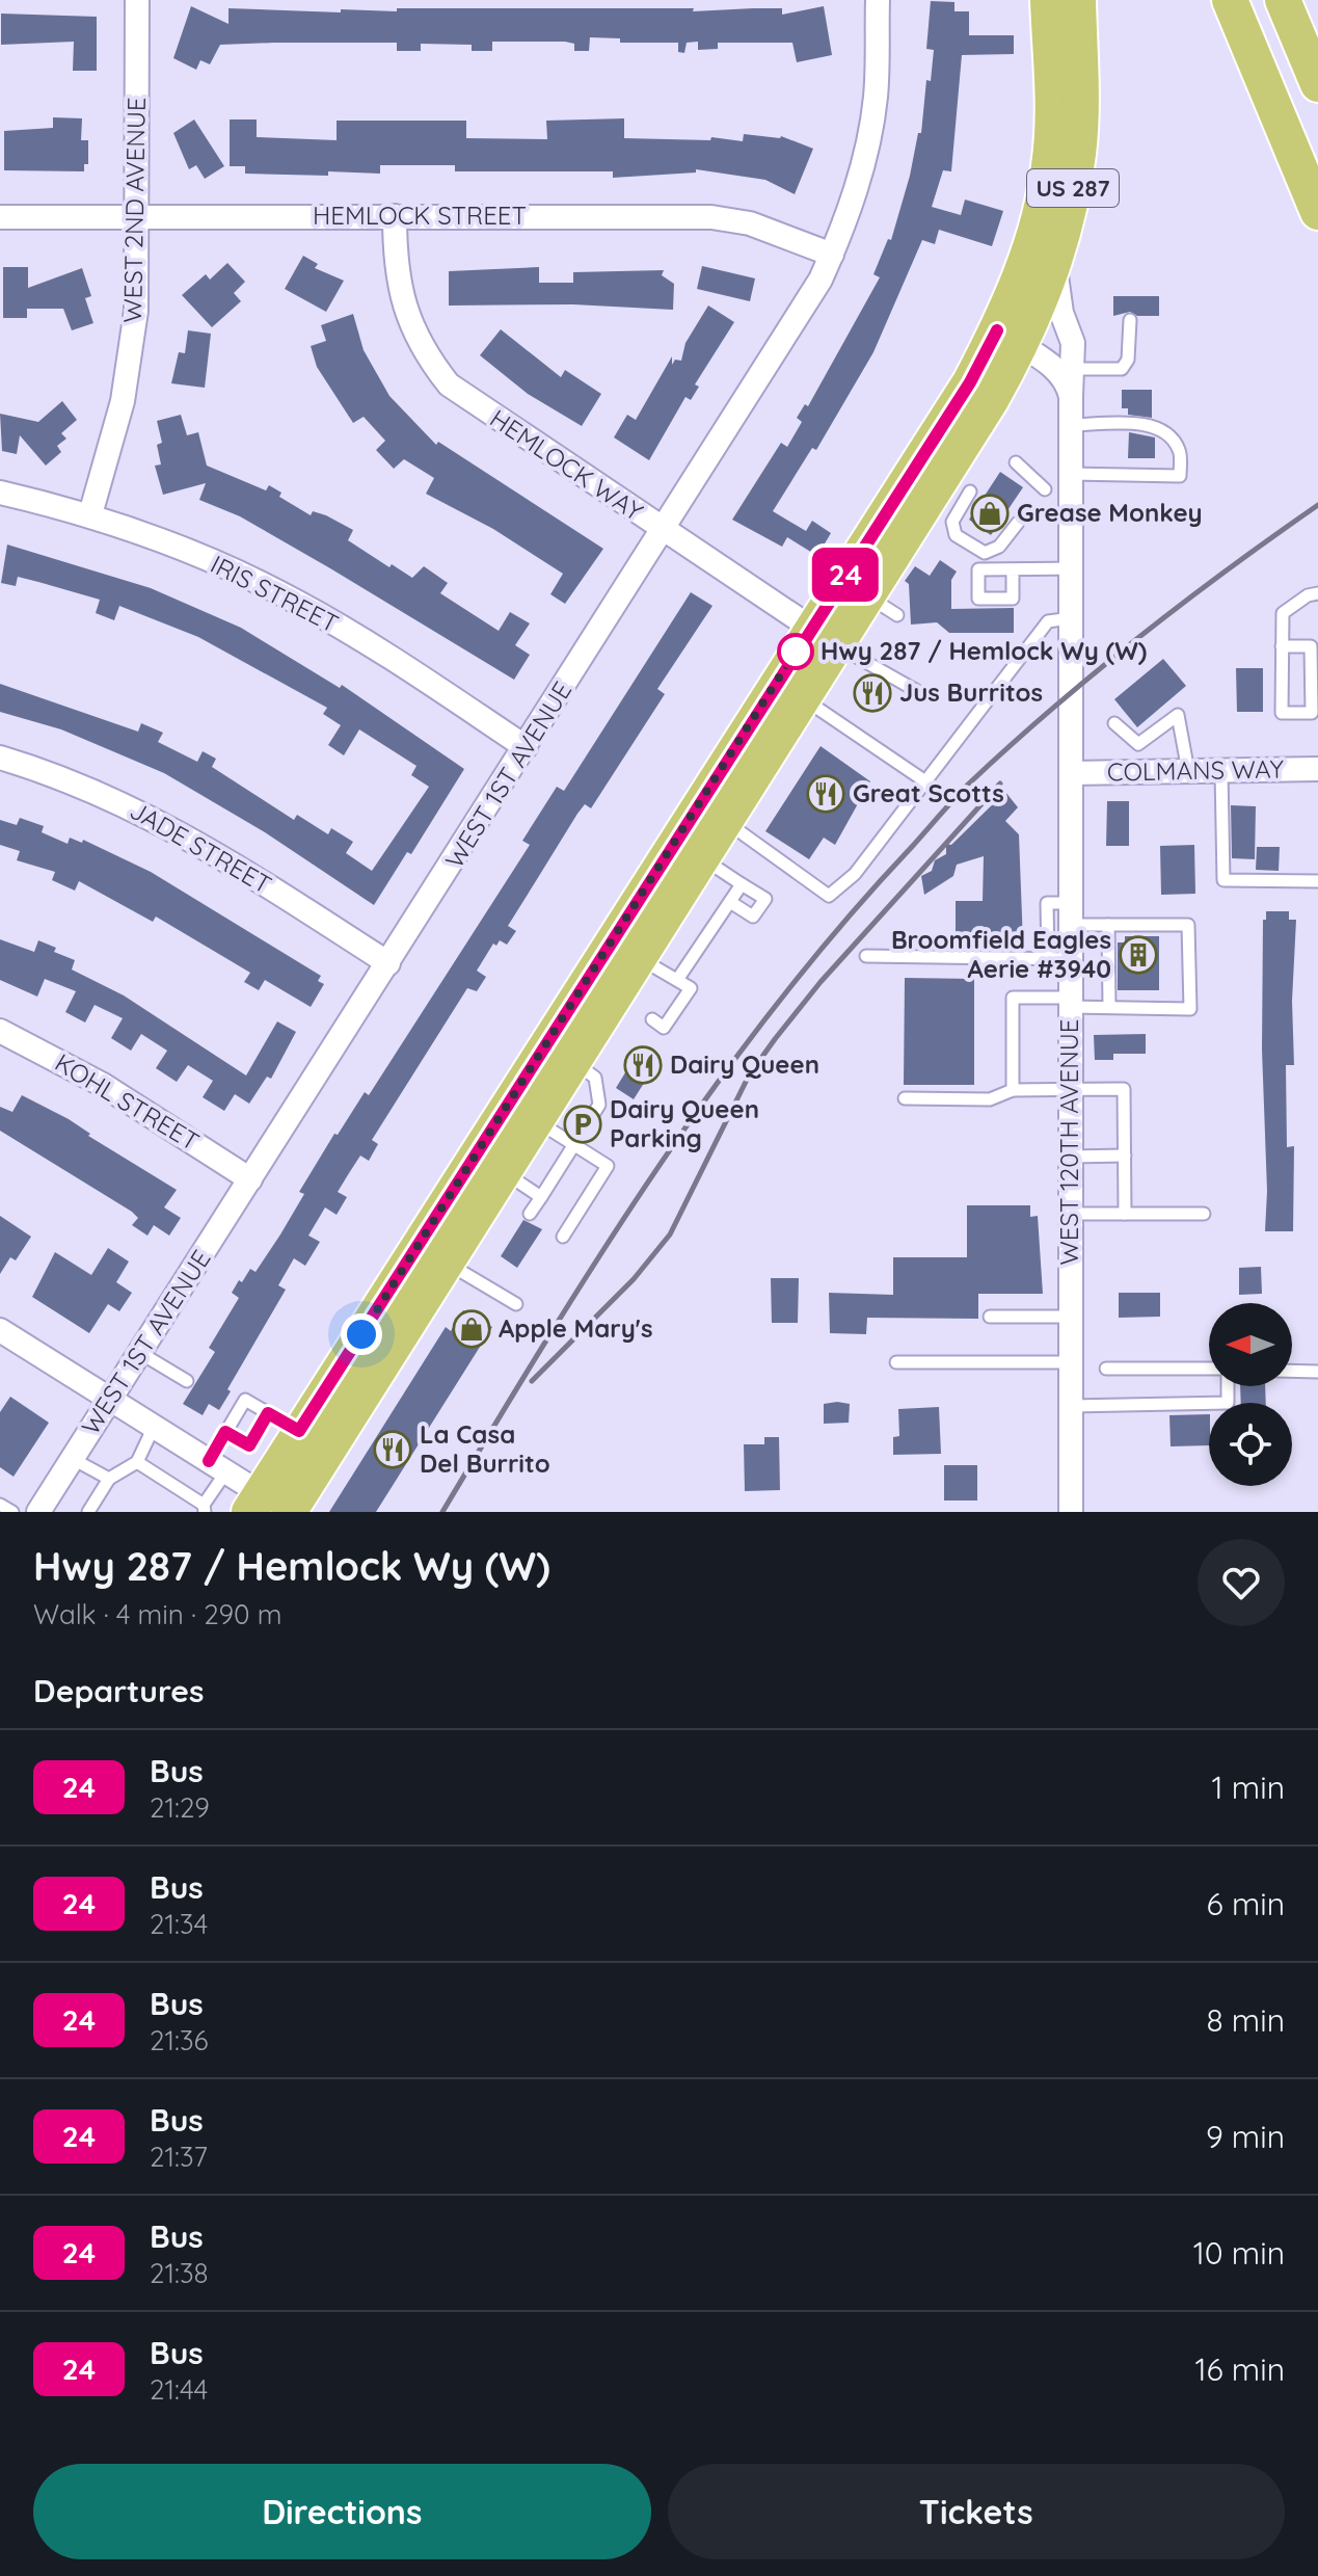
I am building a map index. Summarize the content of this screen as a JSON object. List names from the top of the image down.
{
  "streets": {
    "main road": ["US 287"],
    "street": [
      "WEST 2ND AVENUE",
      "HEMLOCK STREET",
      "HEMLOCK WAY",
      "IRIS STREET",
      "COLMANS WAY",
      "WEST 1ST AVENUE",
      "JADE STREET",
      "KOHL STREET",
      "WEST 120TH AVENUE"
    ]
  },
  "crossings": [
    ["US 287", "HEMLOCK WAY"],
    ["US 287", "WEST 120TH AVENUE"],
    ["WEST 2ND AVENUE", "HEMLOCK STREET"],
    ["WEST 2ND AVENUE", "IRIS STREET"],
    ["HEMLOCK STREET", "HEMLOCK WAY"],
    ["HEMLOCK STREET", "WEST 1ST AVENUE"],
    ["HEMLOCK WAY", "WEST 1ST AVENUE"],
    ["IRIS STREET", "WEST 1ST AVENUE"],
    ["COLMANS WAY", "WEST 120TH AVENUE"],
    ["WEST 1ST AVENUE", "JADE STREET"],
    ["WEST 1ST AVENUE", "KOHL STREET"]
  ],
  "places": {
    "shop": ["Grease Monkey", "Apple Mary's"],
    "other": ["Hwy 287 / Hemlock Wy (W)"],
    "restaurant": [
      "Jus Burritos",
      "Great Scotts",
      "Dairy Queen",
      "La Casa Del Burrito"
    ],
    "building": ["Broomfield Eagles Aerie #3940"],
    "parking": ["Dairy Queen Parking"]
  },
  "lines": ["bus line 24"],
  "north": "left",
  "page": {
    "on_map": "24",
    "heading": [
      ["Hwy 287 / Hemlock Wy (W)", "Walk · 4 min · 290 m"],
      "Departures"
    ],
    "list": [
      {
        "mark": "24",
        "name": "Bus",
        "note": "21:29",
        "value": "1 min"
      },
      {
        "mark": "24",
        "name": "Bus",
        "note": "21:34",
        "value": "6 min"
      },
      {
        "mark": "24",
        "name": "Bus",
        "note": "21:36",
        "value": "8 min"
      },
      {
        "mark": "24",
        "name": "Bus",
        "note": "21:37",
        "value": "9 min"
      },
      {
        "mark": "24",
        "name": "Bus",
        "note": "21:38",
        "value": "10 min"
      },
      {
        "mark": "24",
        "name": "Bus",
        "note": "21:44",
        "value": "16 min"
      }
    ],
    "buttons": ["Directions", "Tickets"]
  }
}
